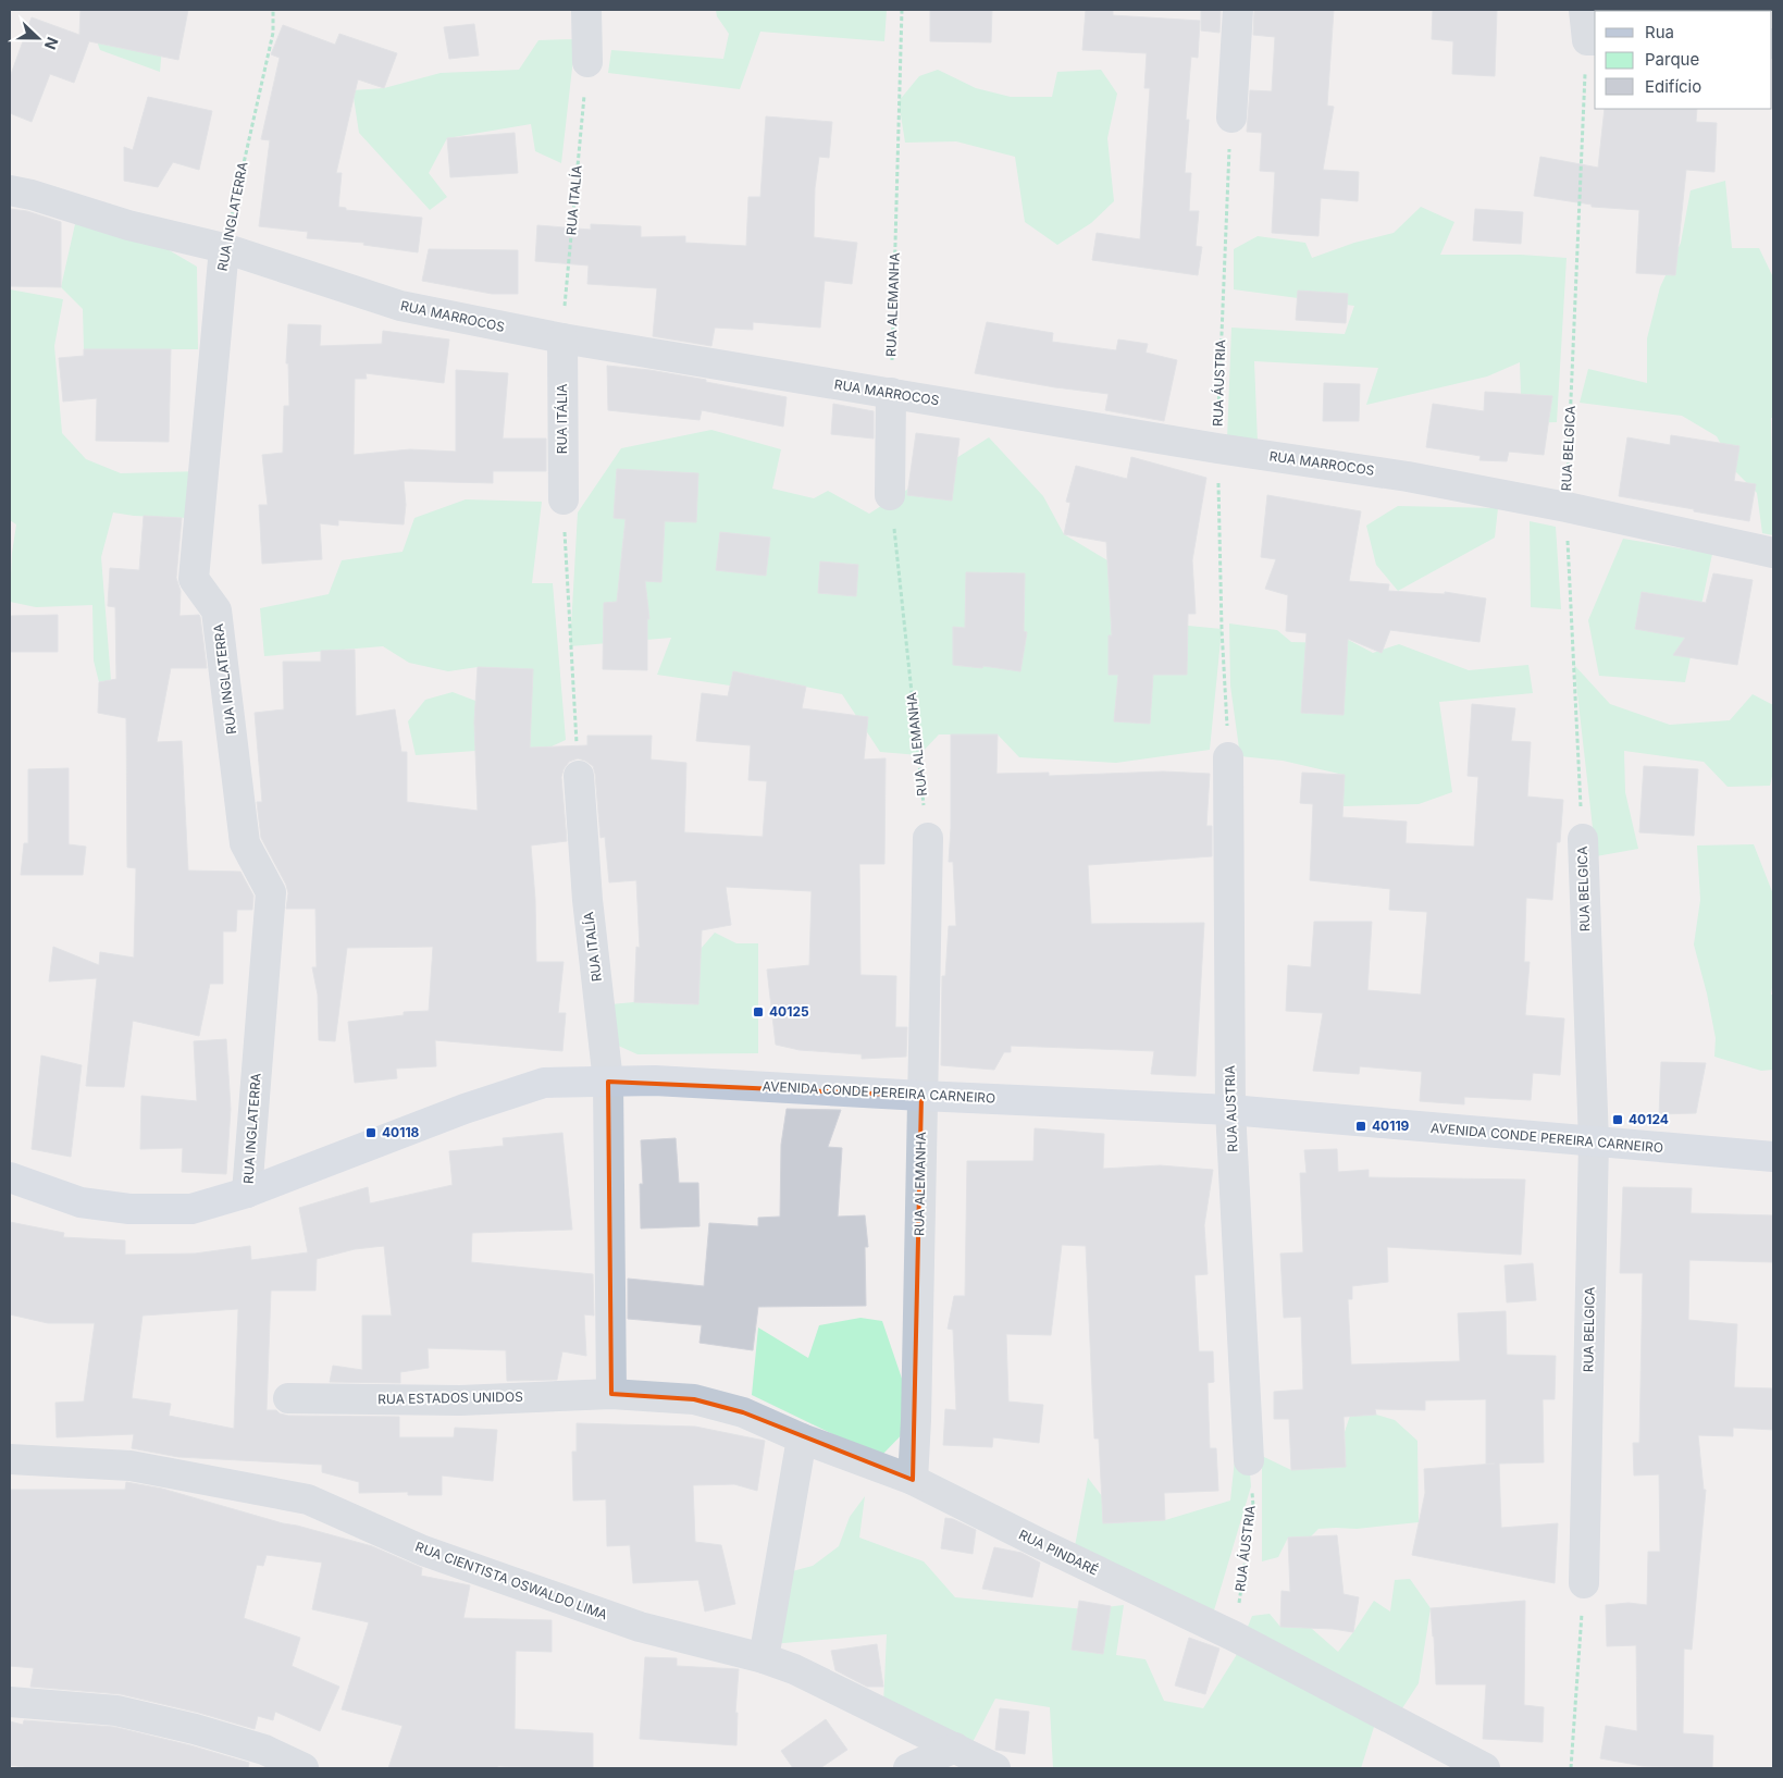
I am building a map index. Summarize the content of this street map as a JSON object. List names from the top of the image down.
{
  "streets": {
    "main road": ["AVENIDA CONDE PEREIRA CARNEIRO"],
    "street": [
      "RUA ITALÍA",
      "RUA INGLATERRA",
      "RUA ALEMANHA",
      "RUA MARROCOS",
      "RUA ITÁLIA",
      "RUA BELGICA",
      "RUA AUSTRIA",
      "RUA ESTADOS UNIDOS",
      "RUA PINDARÉ",
      "RUA CIENTISTA OSWALDO LIMA"
    ],
    "path": ["RUA ÁUSTRIA"]
  },
  "crossings": [
    ["RUA ITALÍA", "RUA MARROCOS"],
    ["RUA ITALÍA", "RUA ITÁLIA"],
    ["RUA ITALÍA", "AVENIDA CONDE PEREIRA CARNEIRO"],
    ["RUA ITALÍA", "RUA ESTADOS UNIDOS"],
    ["RUA ITALÍA", "RUA PINDARÉ"],
    ["RUA INGLATERRA", "RUA MARROCOS"],
    ["RUA INGLATERRA", "AVENIDA CONDE PEREIRA CARNEIRO"],
    ["RUA ALEMANHA", "RUA MARROCOS"],
    ["RUA ALEMANHA", "AVENIDA CONDE PEREIRA CARNEIRO"],
    ["RUA ALEMANHA", "RUA PINDARÉ"],
    ["RUA MARROCOS", "RUA ÁUSTRIA"],
    ["RUA MARROCOS", "RUA ITÁLIA"],
    ["RUA MARROCOS", "RUA BELGICA"],
    ["RUA ÁUSTRIA", "RUA AUSTRIA"],
    ["RUA ÁUSTRIA", "RUA PINDARÉ"],
    ["RUA BELGICA", "AVENIDA CONDE PEREIRA CARNEIRO"],
    ["AVENIDA CONDE PEREIRA CARNEIRO", "RUA AUSTRIA"],
    ["RUA ESTADOS UNIDOS", "RUA PINDARÉ"]
  ],
  "places": {
    "transit": [
      "40125",
      "40124",
      "40119",
      "40118"
    ]
  },
  "legend": ["Rua", "Parque", "Edifício"],
  "north": "right"
}
